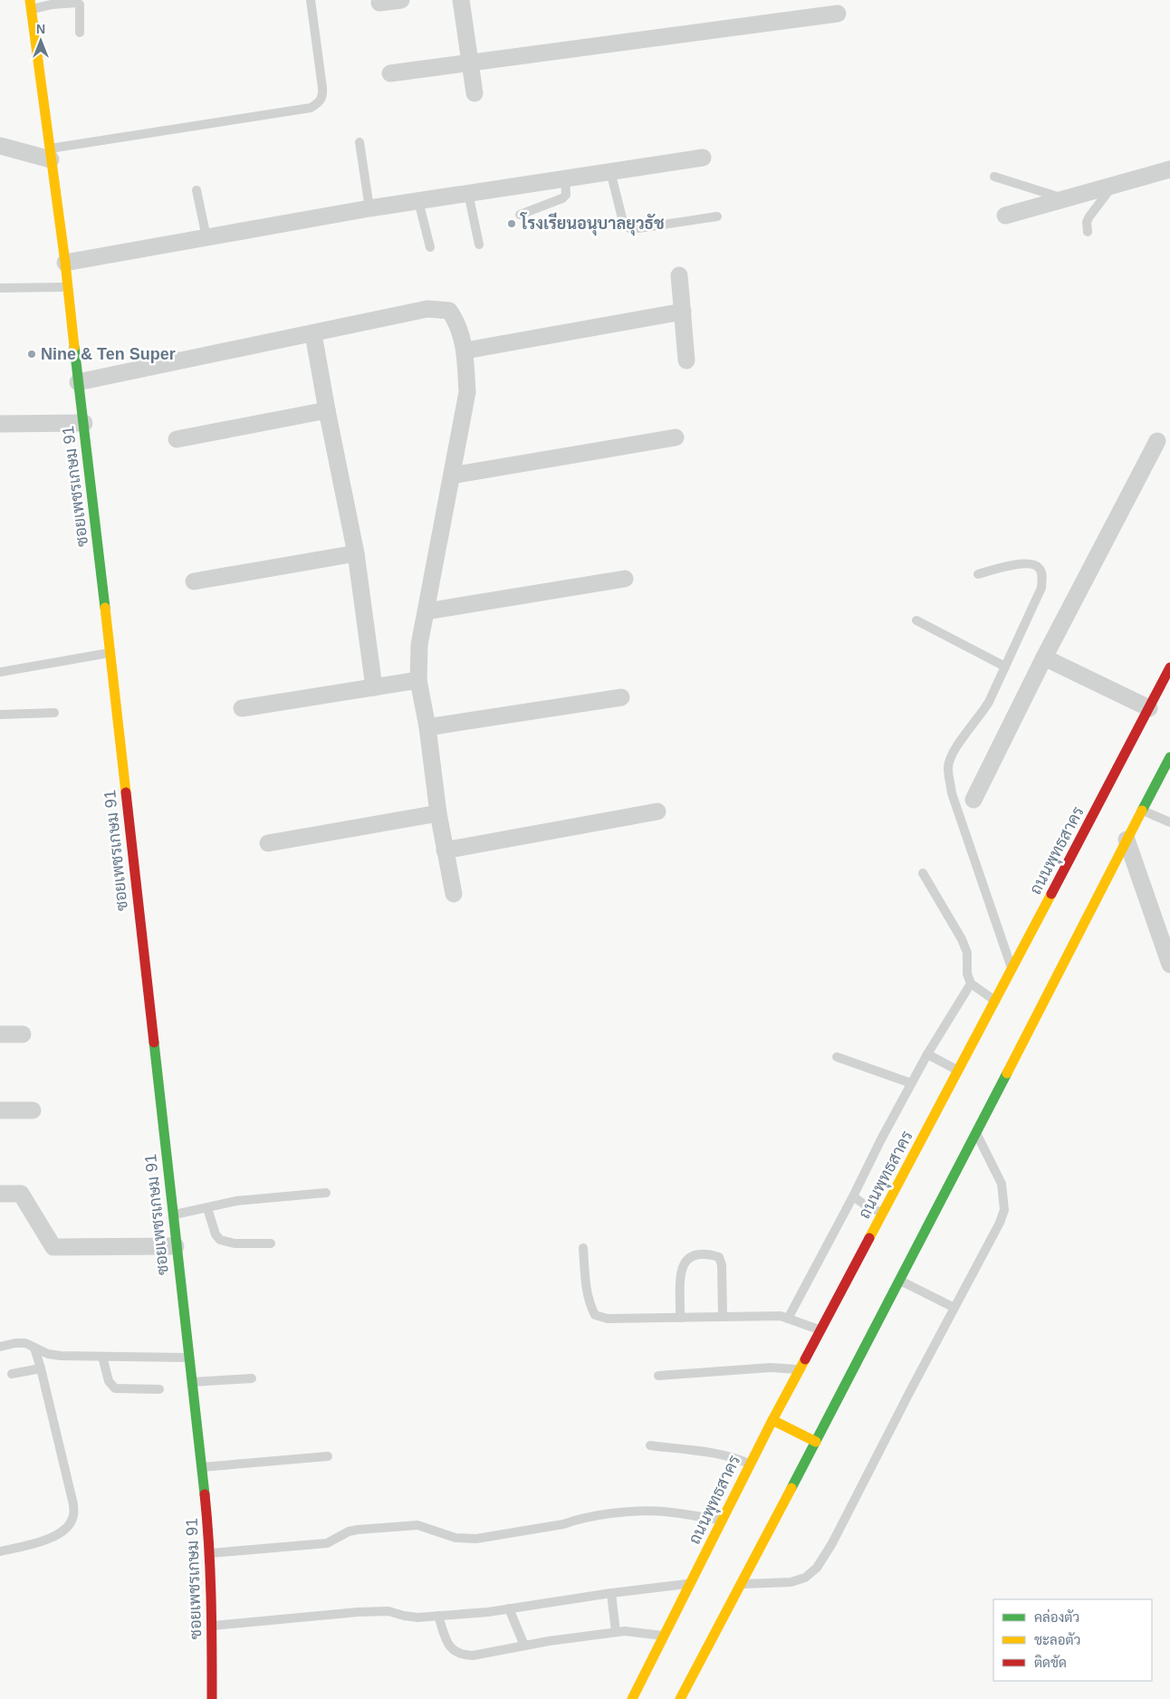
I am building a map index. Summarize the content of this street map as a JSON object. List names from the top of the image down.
{
  "streets": {
    "main road": ["ซอยเพชรเกษม 91", "ถนนพุทธสาคร"]
  },
  "places": ["โรงเรียนอนุบาลยุวธัช", "Nine & Ten Super"],
  "legend": ["คล่องตัว", "ชะลอตัว", "ติดขัด"],
  "north": "top"
}
